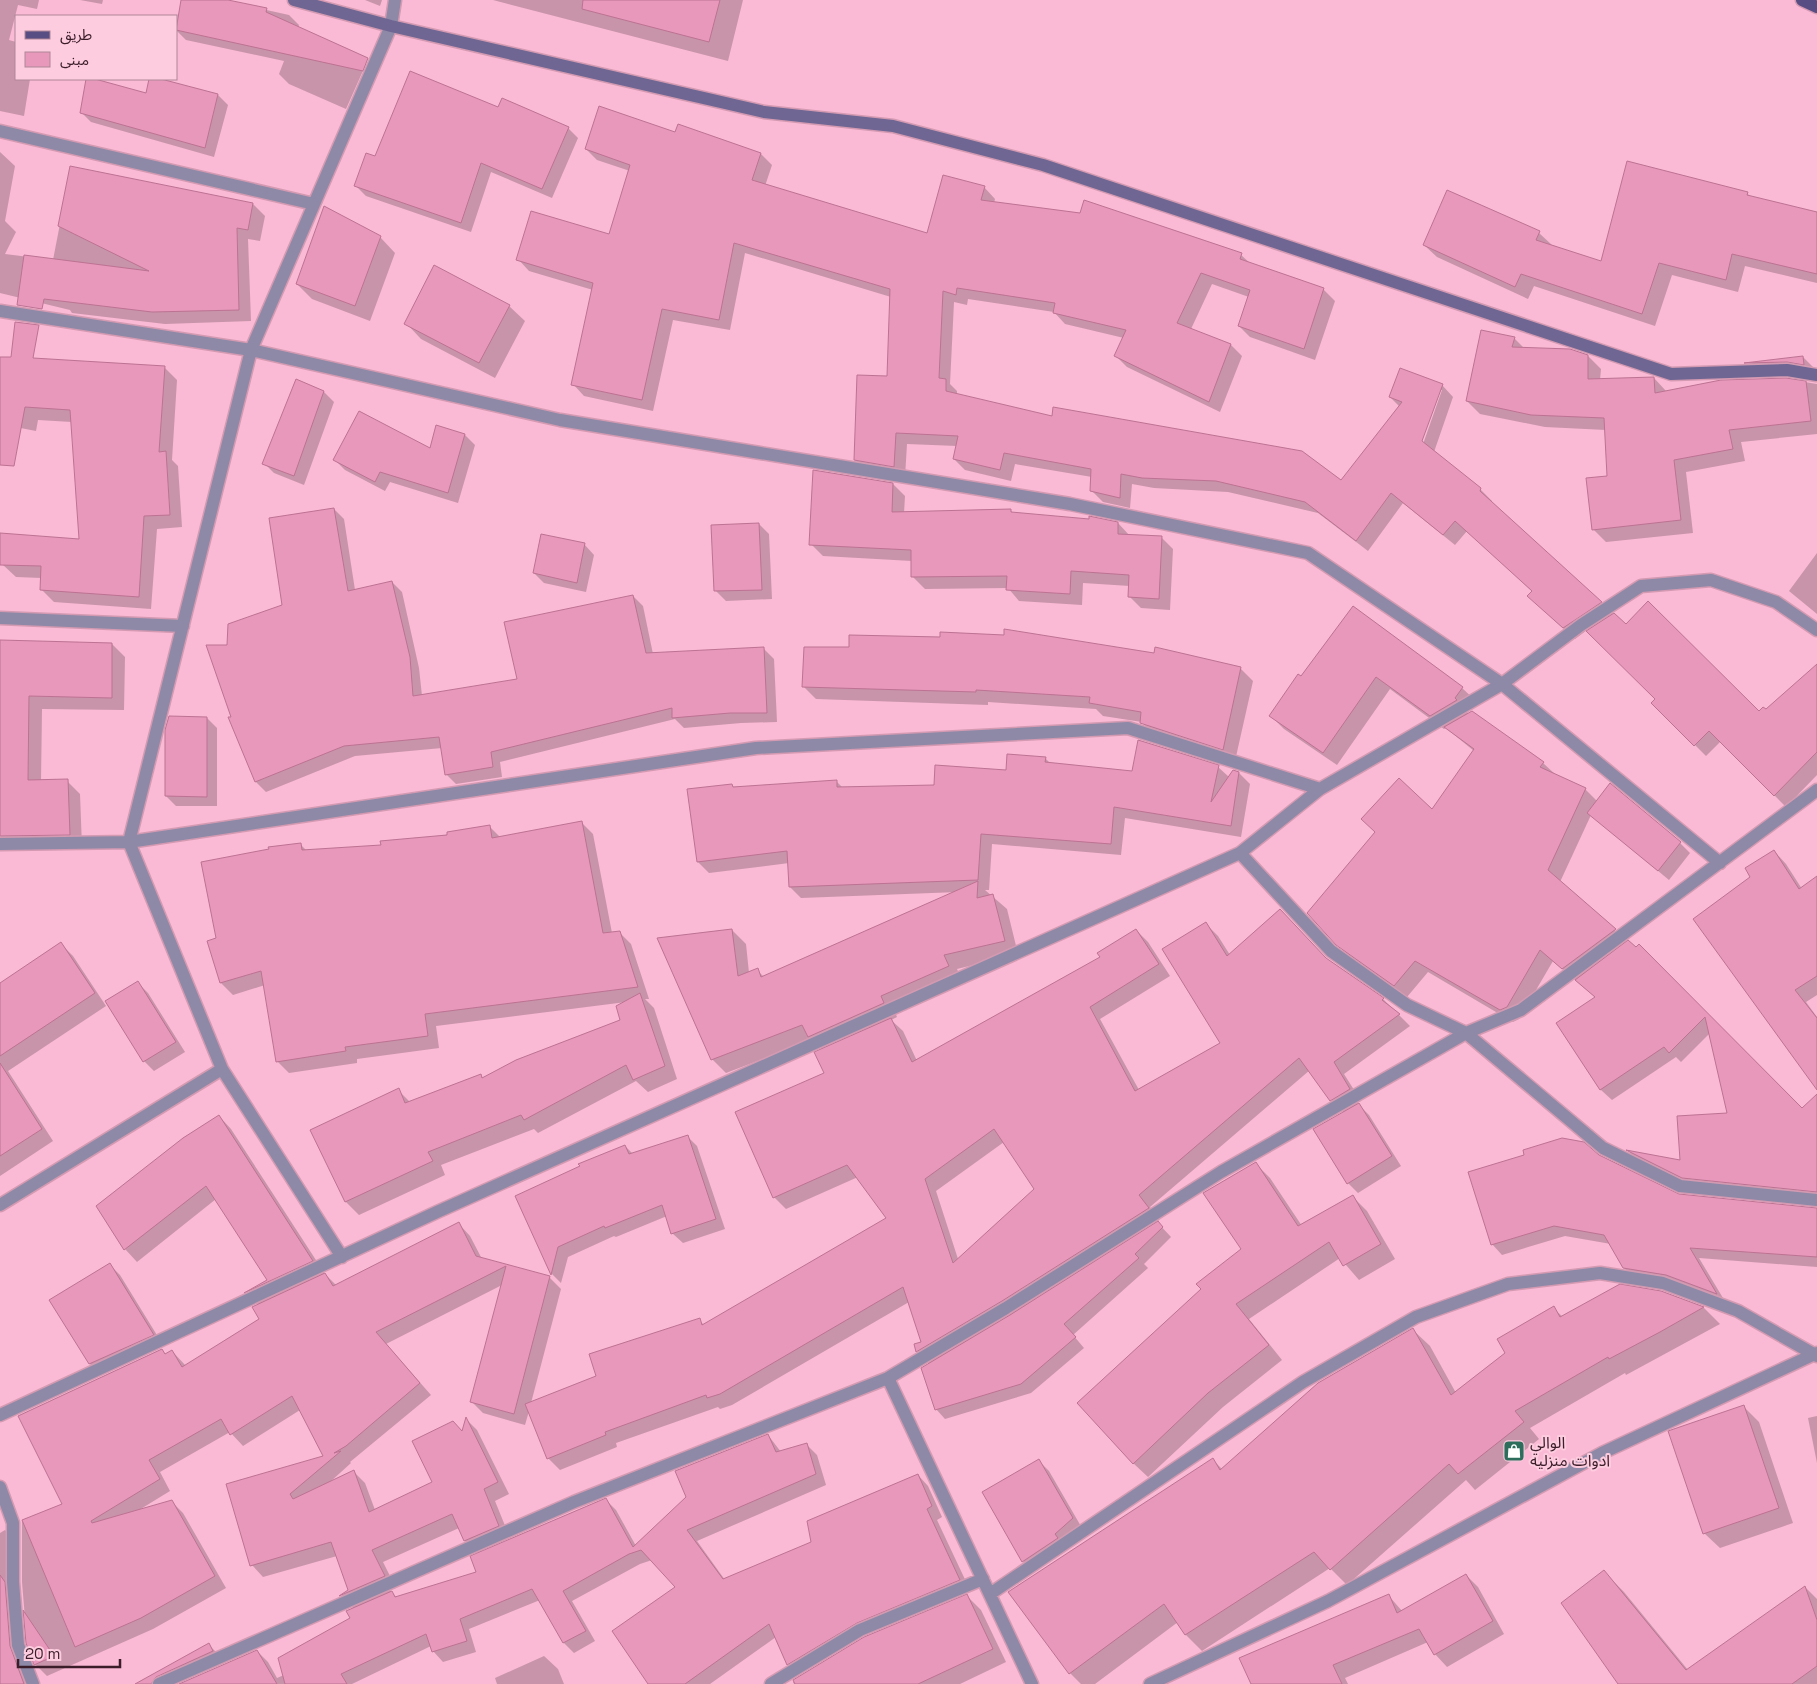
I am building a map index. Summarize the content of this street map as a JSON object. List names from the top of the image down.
{
  "places": {
    "shop": ["الوالي ادوات منزليه"]
  },
  "legend": ["طريق", "مبنى"],
  "scale_bar": "20 m"
}
